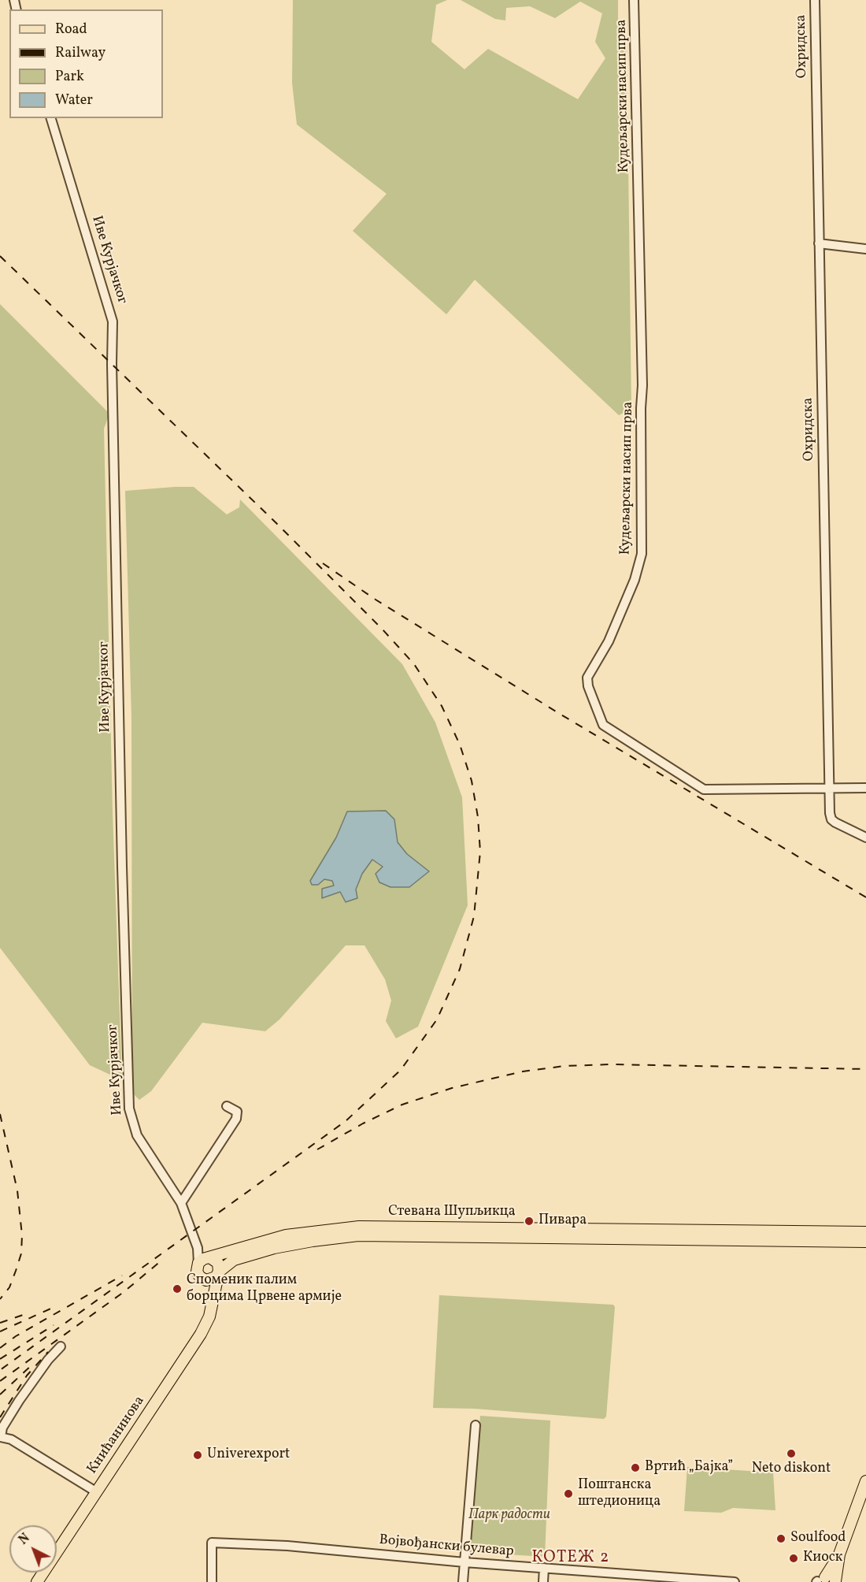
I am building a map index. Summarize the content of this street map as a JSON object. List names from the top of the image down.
{
  "streets": {
    "main road": ["Стевана Шупљикца", "Книћанинова"],
    "street": [
      "Охридска",
      "Кудељарски насип прва",
      "Иве Курјачког",
      "Војвођански булевар"
    ]
  },
  "crossings": [
    ["Охридска", "Кудељарски насип прва"],
    ["Стевана Шупљикца", "Книћанинова"]
  ],
  "districts": ["КОТЕЖ 2"],
  "parks": ["Парк радости"],
  "places": [
    "Пивара",
    "Споменик палим борцима Црвене армије",
    "Neto diskont",
    "Univerexport",
    "Вртић „Бајка”",
    "Поштанска штедионица",
    "Soulfood",
    "Киоск"
  ],
  "legend": [
    "Road",
    "Railway",
    "Park",
    "Water"
  ],
  "north": "top left"
}
